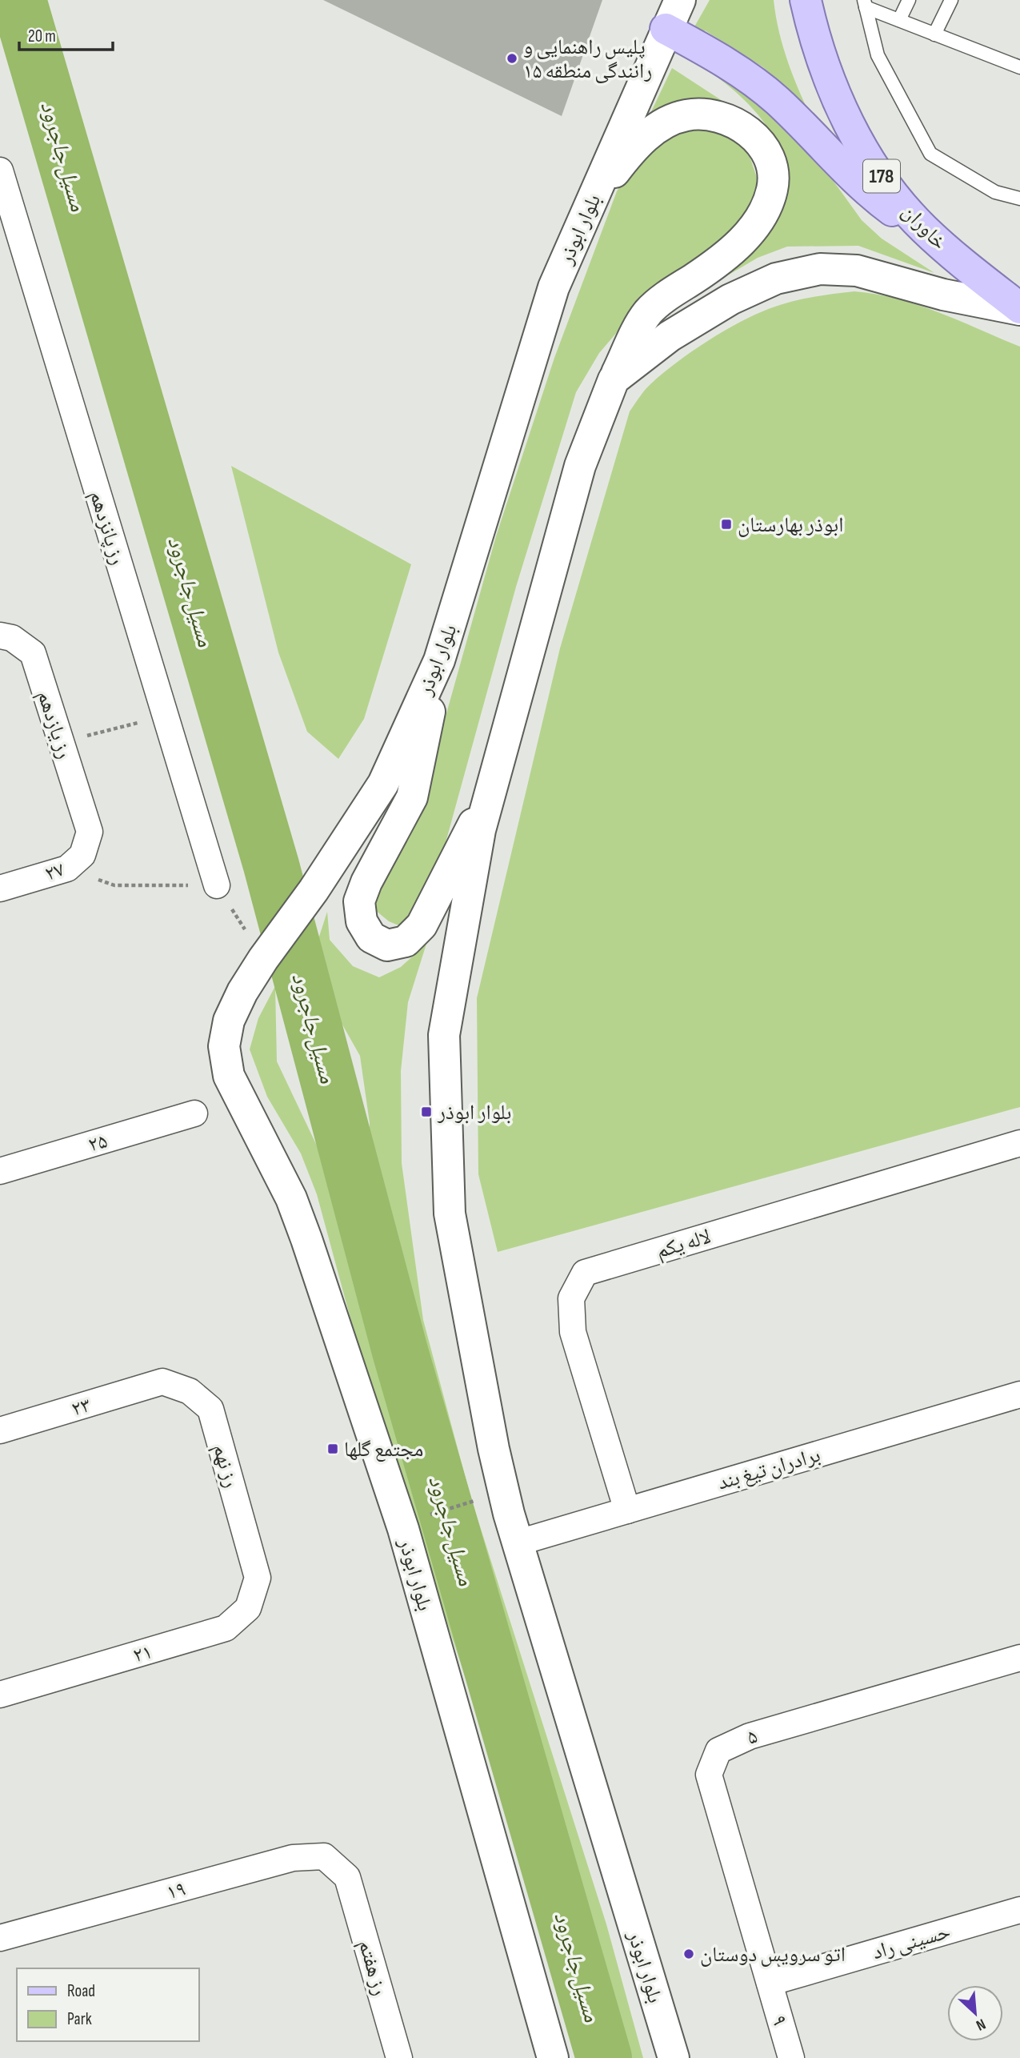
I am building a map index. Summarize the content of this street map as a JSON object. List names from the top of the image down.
{
  "streets": {
    "main road": ["178", "خاوران", "بلوار ابوذر"],
    "street": [
      "رز پانزدهم",
      "رز یازدهم",
      "۲۷",
      "۲۵",
      "لاله یکم",
      "۲۳",
      "رز نهم",
      "برادران تیغ بند",
      "۲۱",
      "۵",
      "۱۹",
      "حسینی راد",
      "رز هفتم",
      "۹"
    ]
  },
  "crossings": [
    ["بلوار ابوذر", "برادران تیغ بند"],
    ["رز یازدهم", "۲۷"],
    ["لاله یکم", "برادران تیغ بند"],
    ["۲۳", "رز نهم"],
    ["رز نهم", "۲۱"],
    ["۵", "حسینی راد"],
    ["۵", "۹"],
    ["۱۹", "رز هفتم"],
    ["حسینی راد", "۹"]
  ],
  "water": ["مسیل جاجرود"],
  "places": {
    "other": ["پلیس راهنمایی و رانندگی منطقه ۱۵", "اتو سرویس دوستان"],
    "transit": ["ابوذر بهارستان", "بلوار ابوذر", "مجتمع گلها"]
  },
  "legend": ["Road", "Park"],
  "scale_bar": "20 m",
  "north": "bottom right"
}
